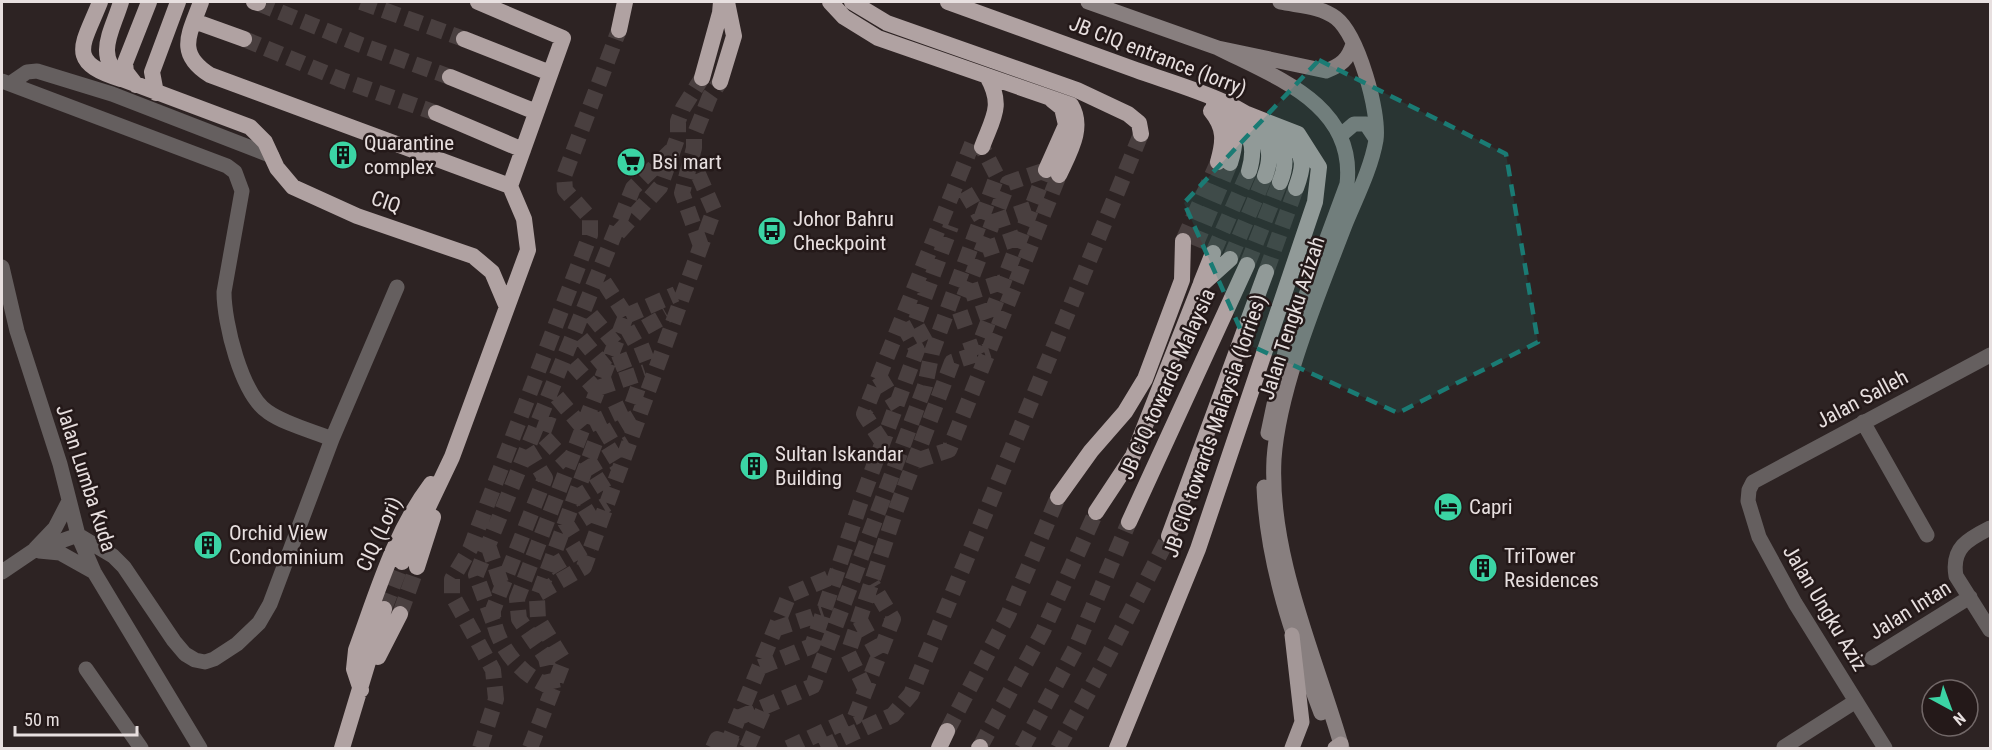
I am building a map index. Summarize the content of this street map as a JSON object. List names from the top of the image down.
{
  "streets": {
    "highway": [
      "JB CIQ entrance (lorry)",
      "CIQ",
      "JB CIQ towards Malaysia",
      "JB CIQ towards Malaysia (lorries)",
      "CIQ (Lori)"
    ],
    "main road": ["Jalan Tengku Azizah"],
    "street": [
      "Jalan Salleh",
      "Jalan Lumba Kuda",
      "Jalan Ungku Aziz",
      "Jalan Intan"
    ]
  },
  "crossings": [
    ["JB CIQ entrance (lorry)", "JB CIQ towards Malaysia (lorries)"],
    ["JB CIQ towards Malaysia", "JB CIQ towards Malaysia (lorries)"],
    ["Jalan Salleh", "Jalan Ungku Aziz"]
  ],
  "places": {
    "building": [
      "Quarantine complex",
      "Sultan Iskandar Building",
      "Orchid View Condominium",
      "TriTower Residences"
    ],
    "supermarket": ["Bsi mart"],
    "bus stop": ["Johor Bahru Checkpoint"],
    "hotel": ["Capri"]
  },
  "scale_bar": "50 m",
  "north": "bottom right"
}
